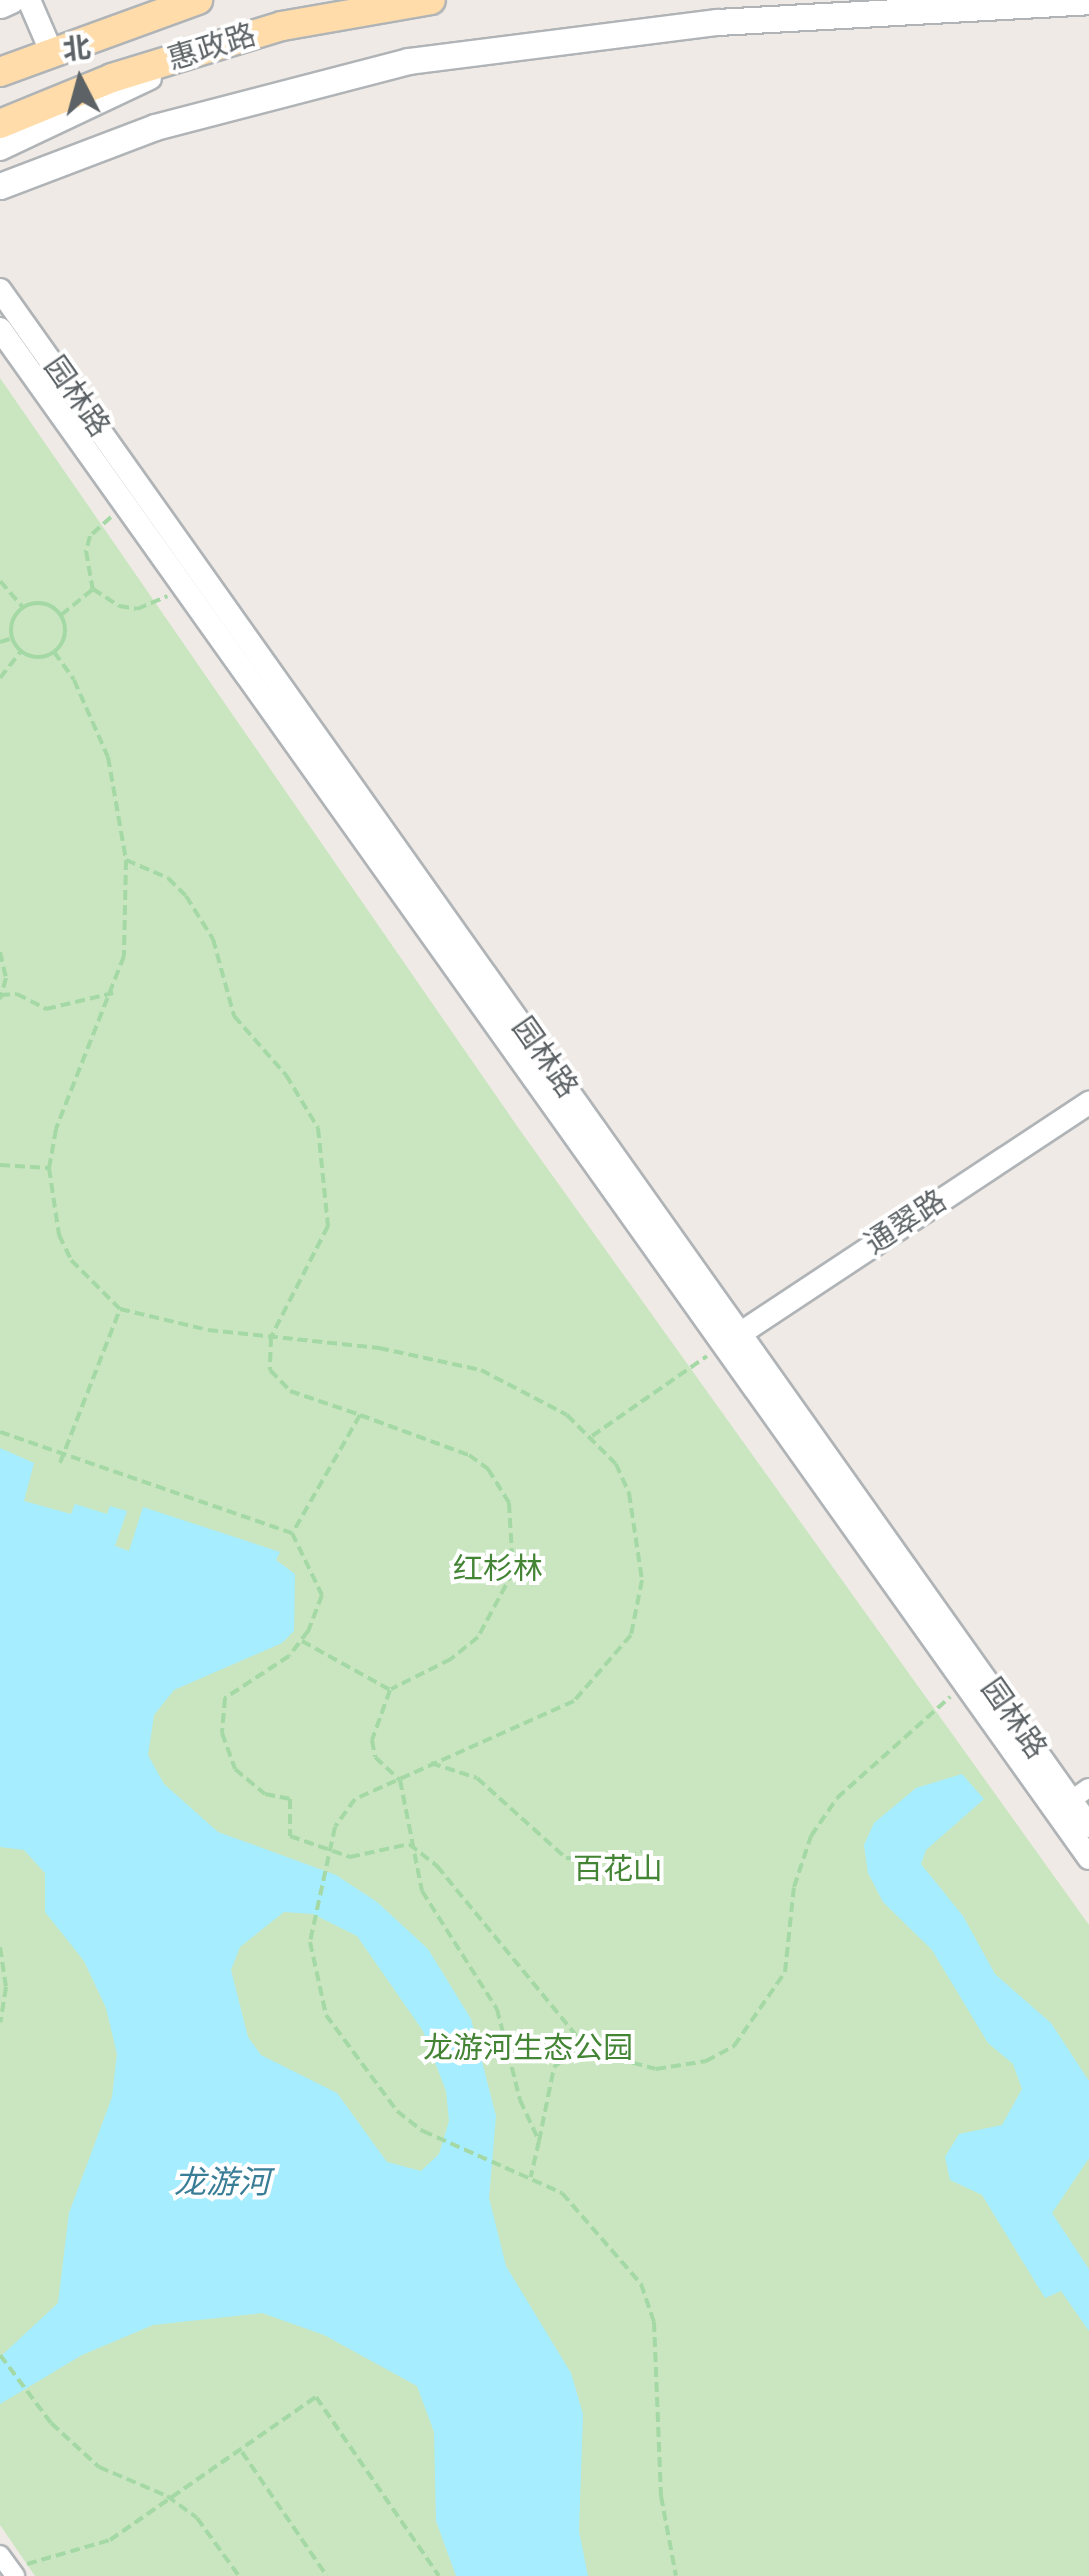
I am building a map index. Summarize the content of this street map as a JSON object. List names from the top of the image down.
{
  "streets": {
    "main road": ["惠政路"],
    "street": ["园林路", "通翠路"]
  },
  "crossings": [
    ["园林路", "通翠路"]
  ],
  "water": ["龙游河"],
  "parks": ["红杉林", "百花山", "龙游河生态公园"],
  "north": "top"
}
